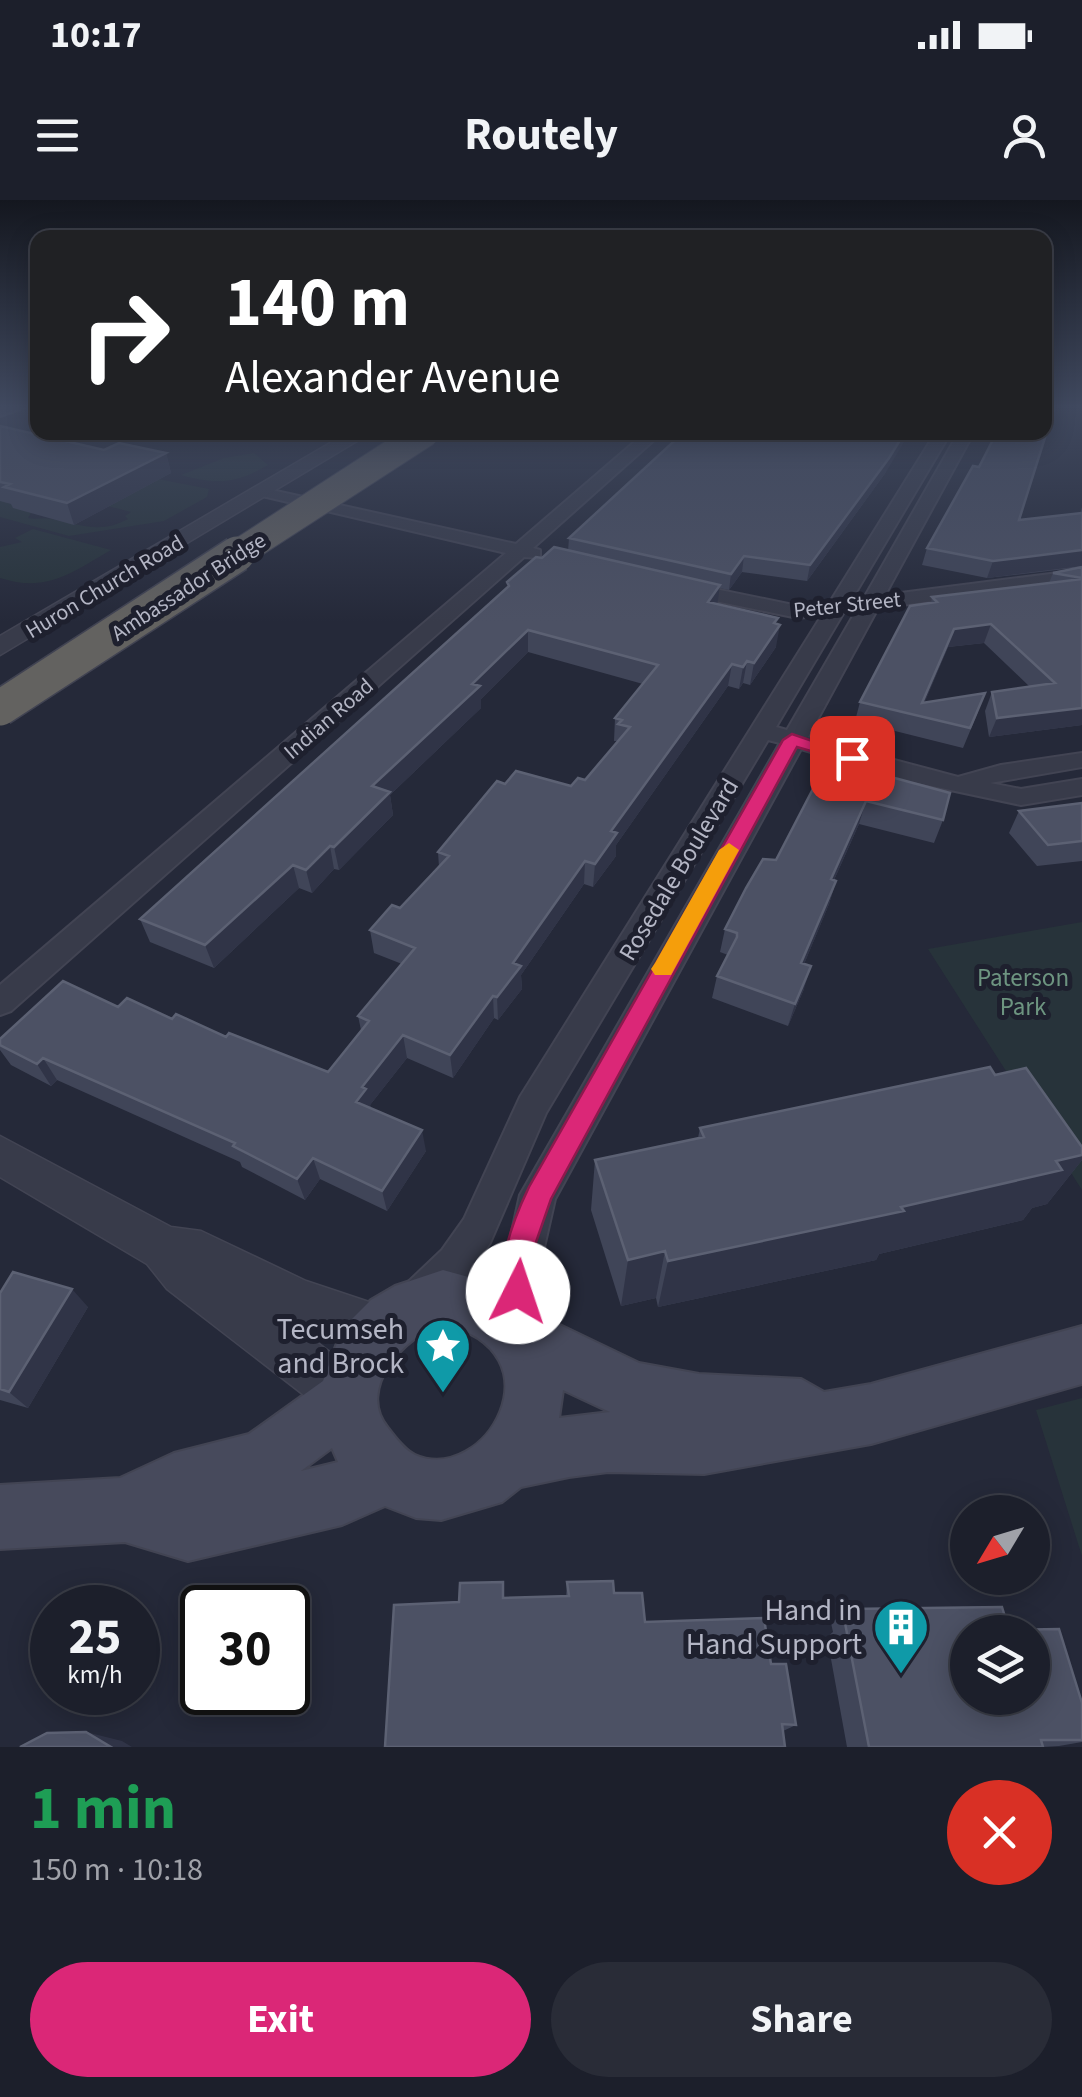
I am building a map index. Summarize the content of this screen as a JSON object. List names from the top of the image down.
{
  "streets": {
    "highway": ["Ambassador Bridge"],
    "street": [
      "Huron Church Road",
      "Peter Street",
      "Indian Road",
      "Rosedale Boulevard"
    ]
  },
  "crossings": [
    ["Peter Street", "Rosedale Boulevard"]
  ],
  "parks": ["Paterson Park"],
  "places": {
    "place": ["Tecumseh and Brock"],
    "building": ["Hand in Hand Support"]
  },
  "north": "bottom left",
  "page": {
    "status": "10:17",
    "header": "Routely",
    "turn": ["140 m", "Alexander Avenue"],
    "speed": "25 km/h",
    "limit": "30",
    "heading": ["1 min", "150 m · 10:18"],
    "buttons": ["Exit", "Share"]
  }
}
